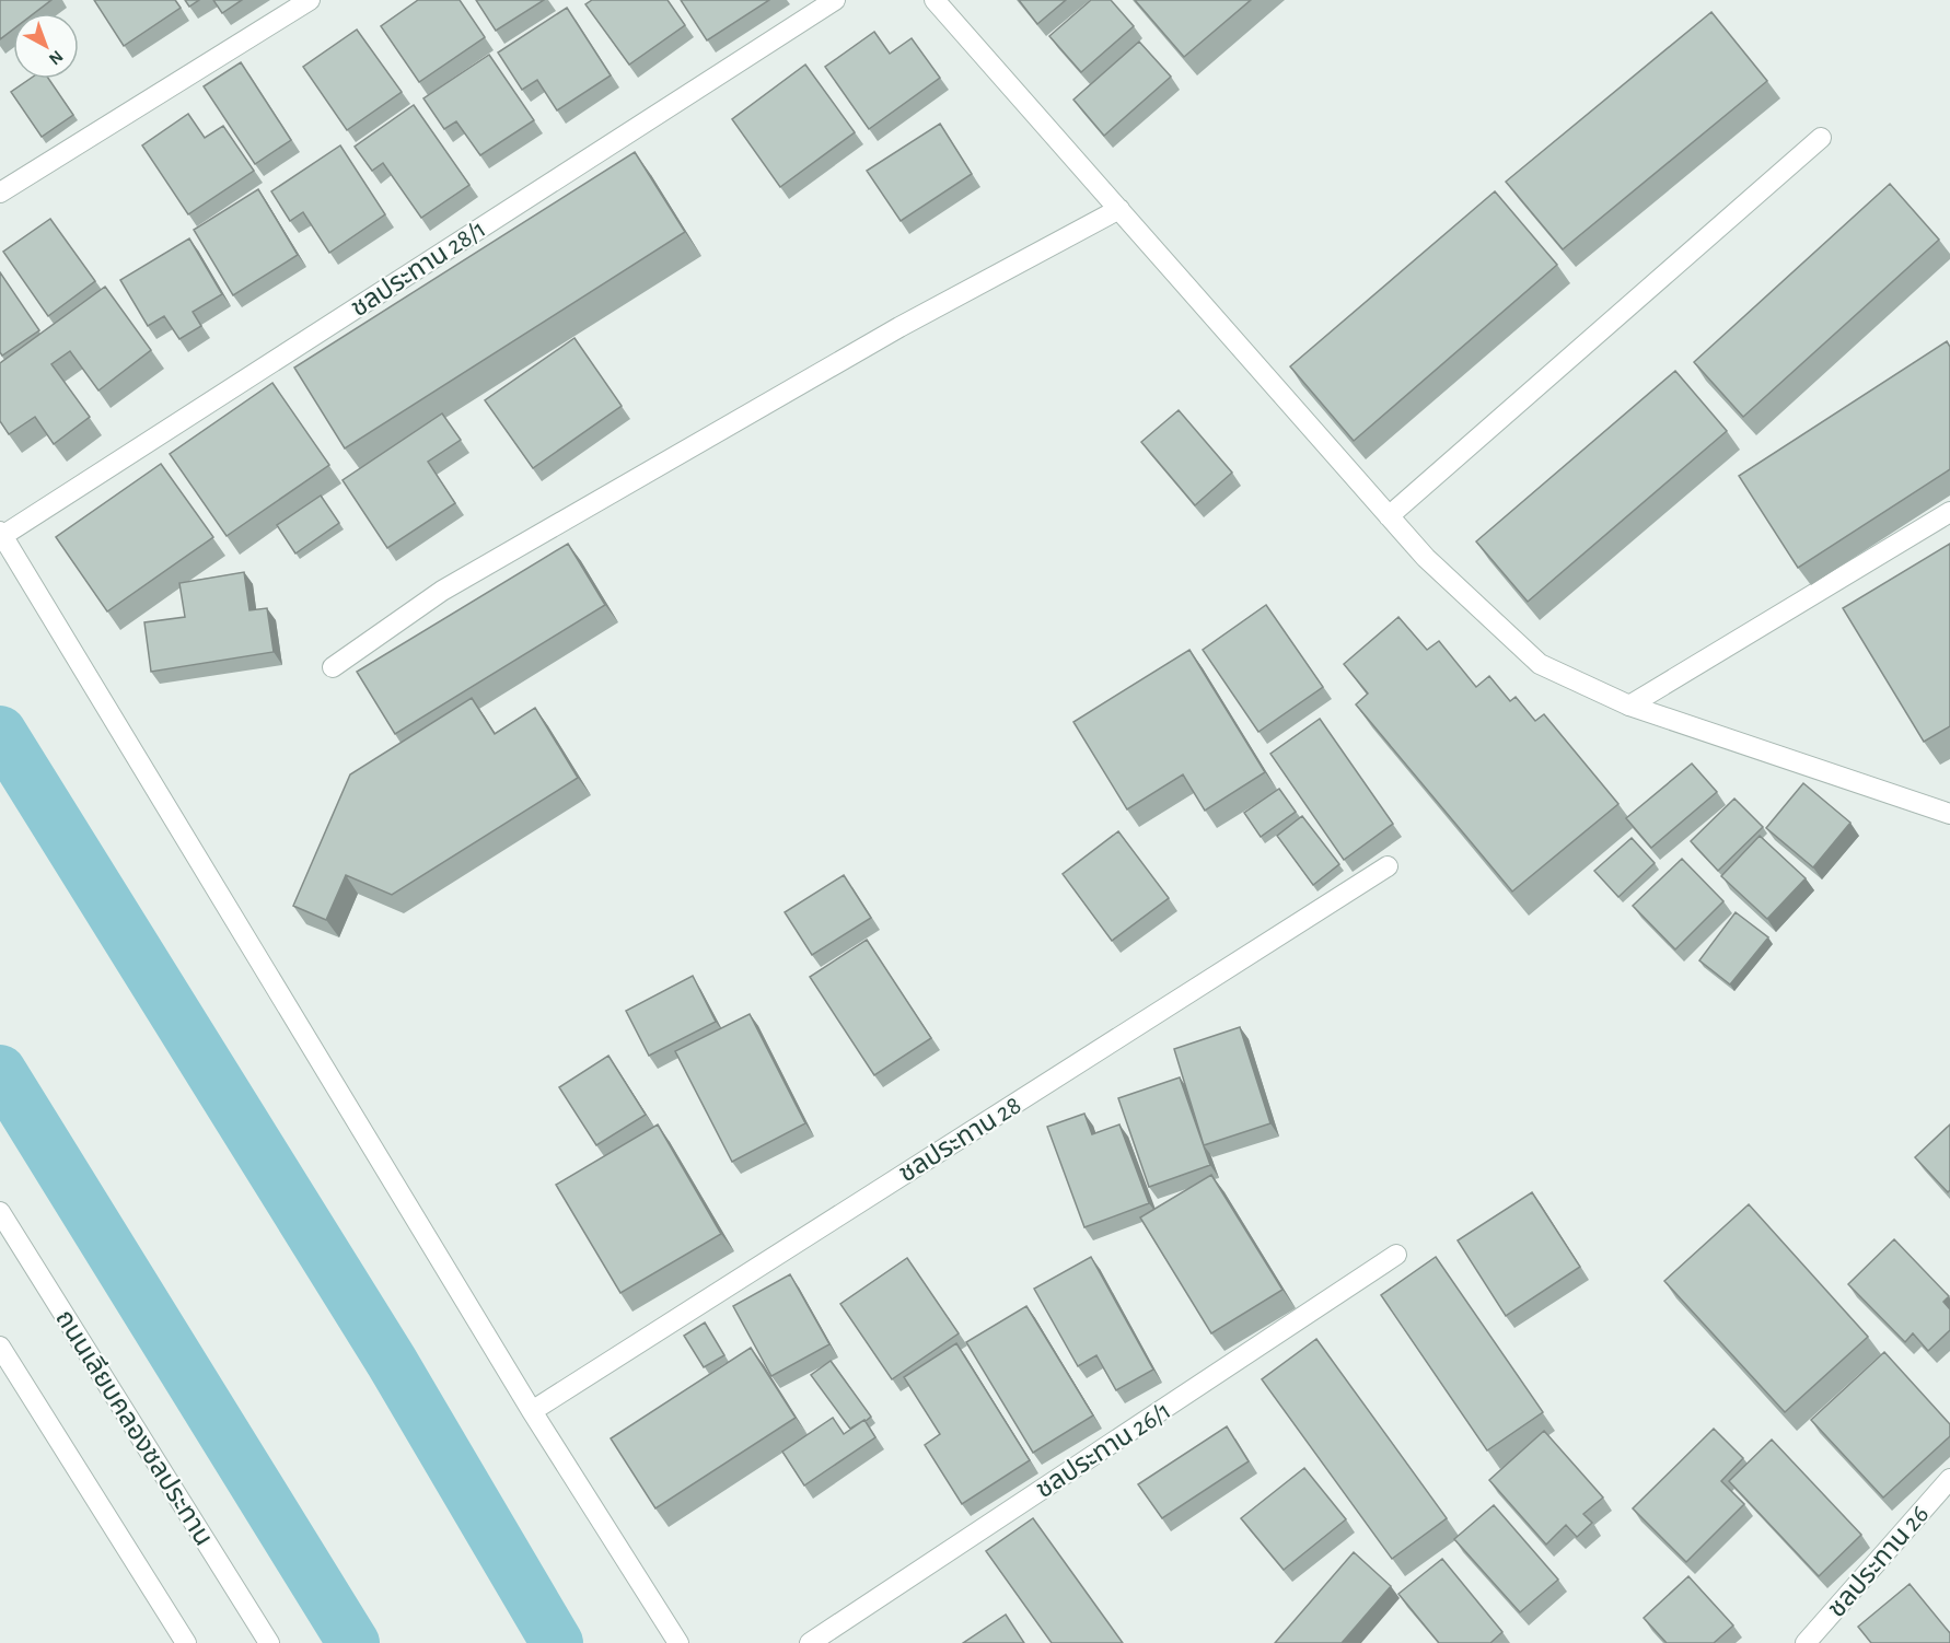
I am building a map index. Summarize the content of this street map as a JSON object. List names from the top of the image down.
{
  "streets": {
    "street": [
      "ชลประทาน 28/1",
      "ชลประทาน 28",
      "ถนนเลียบคลองชลประทาน",
      "ชลประทาน 26/1",
      "ชลประทาน 26"
    ]
  },
  "north": "bottom right"
}
